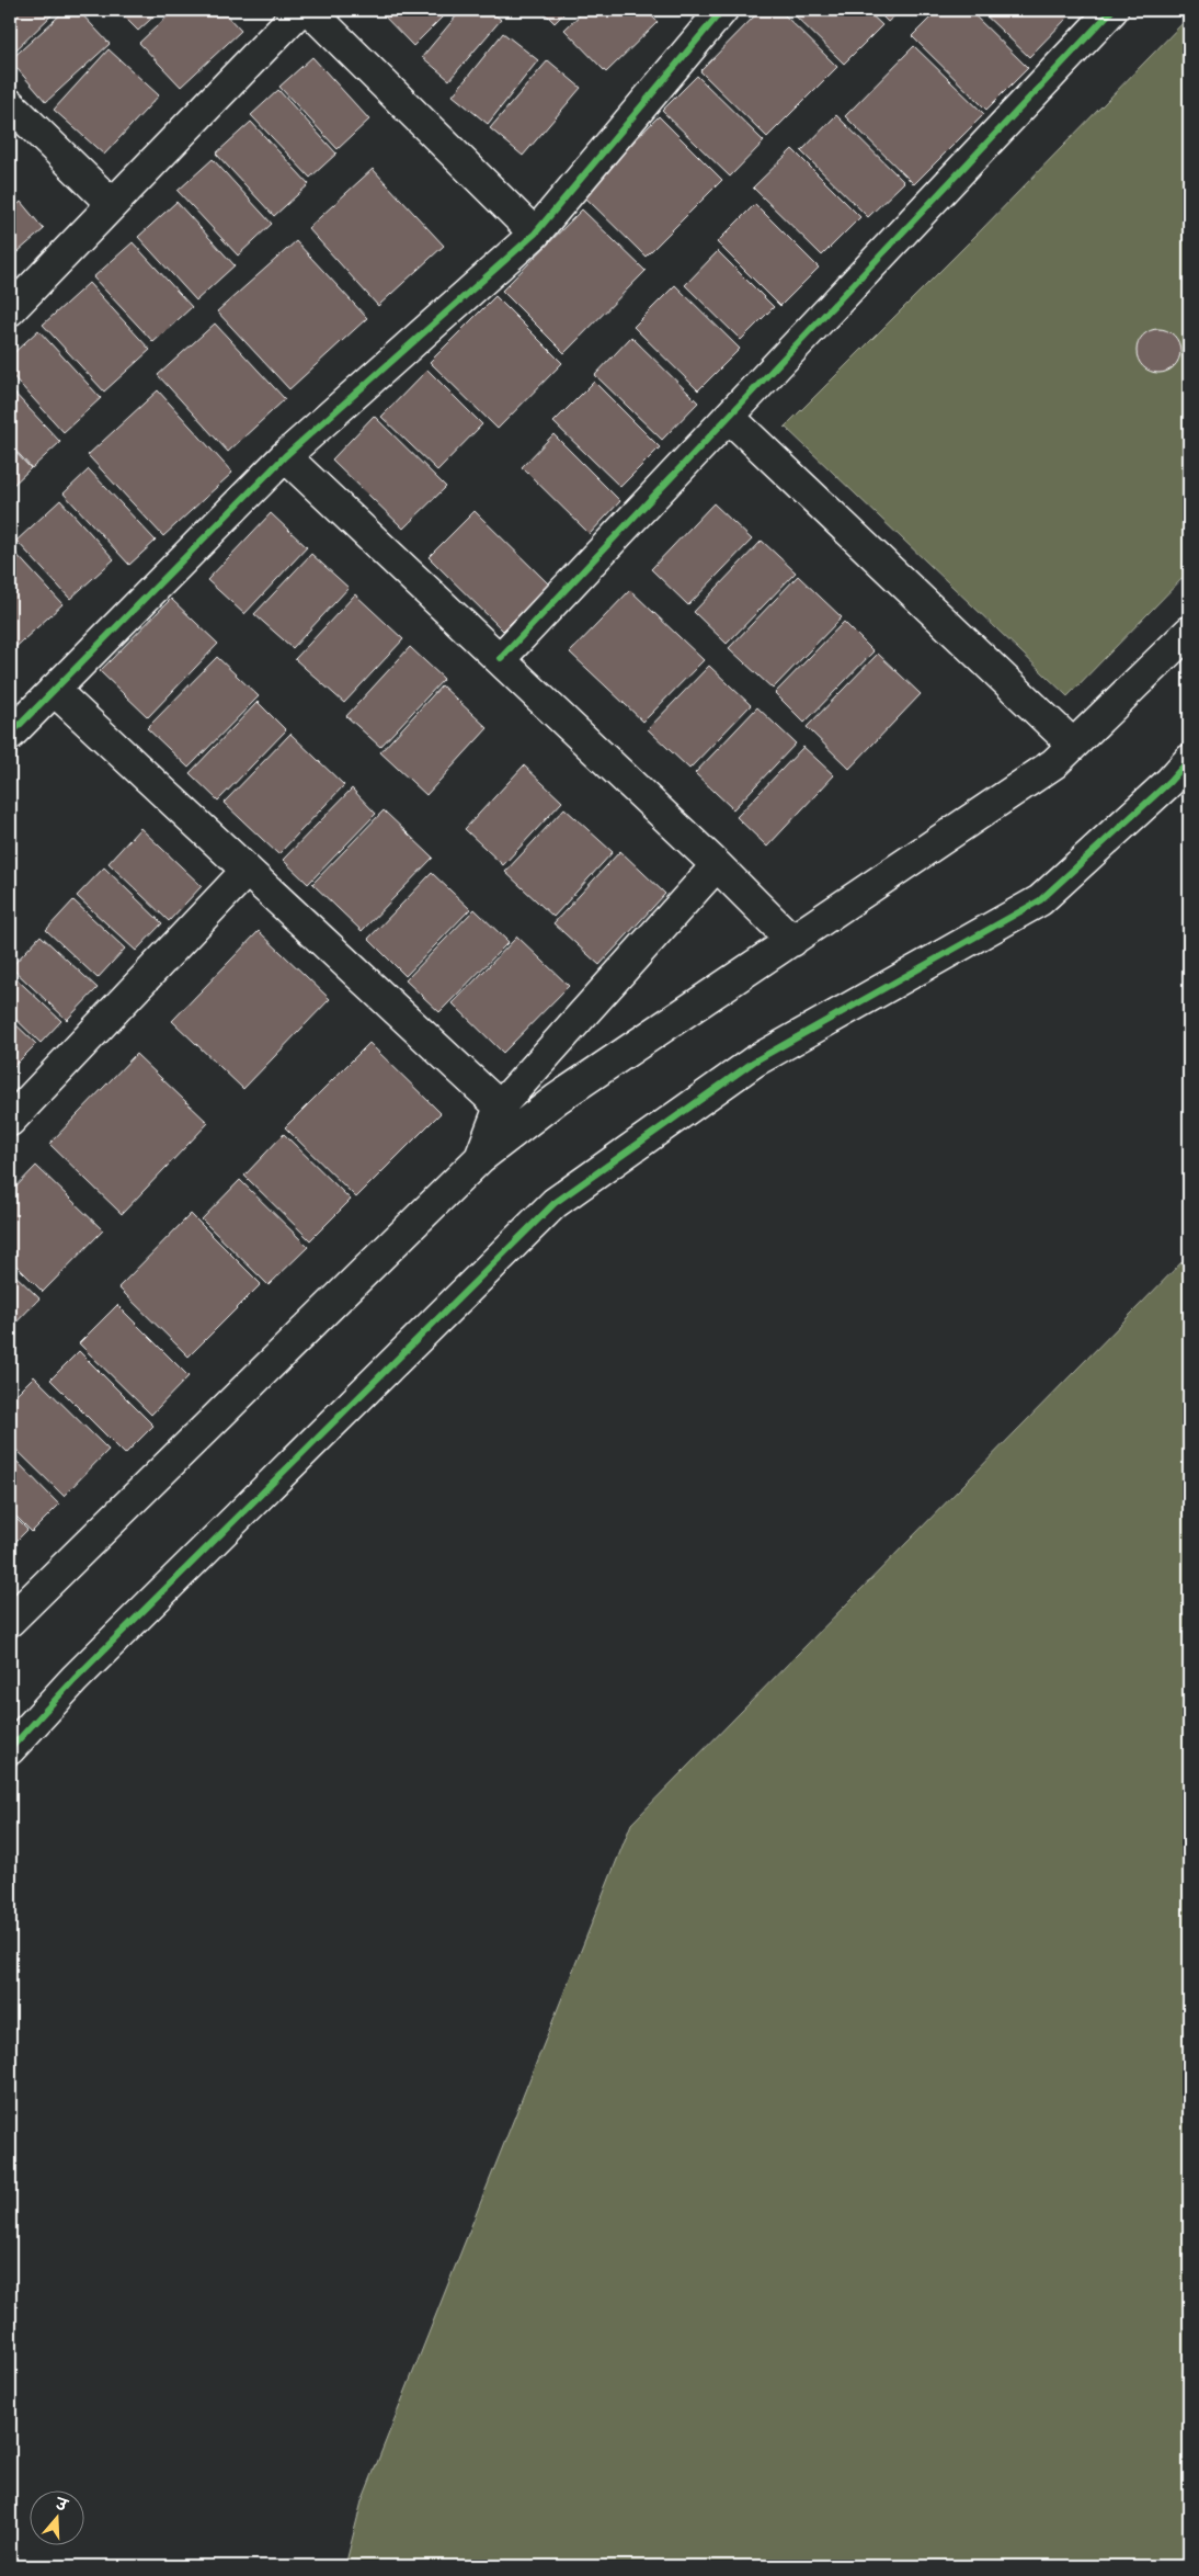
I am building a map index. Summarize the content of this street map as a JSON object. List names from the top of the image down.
{
  "north": "top"
}
